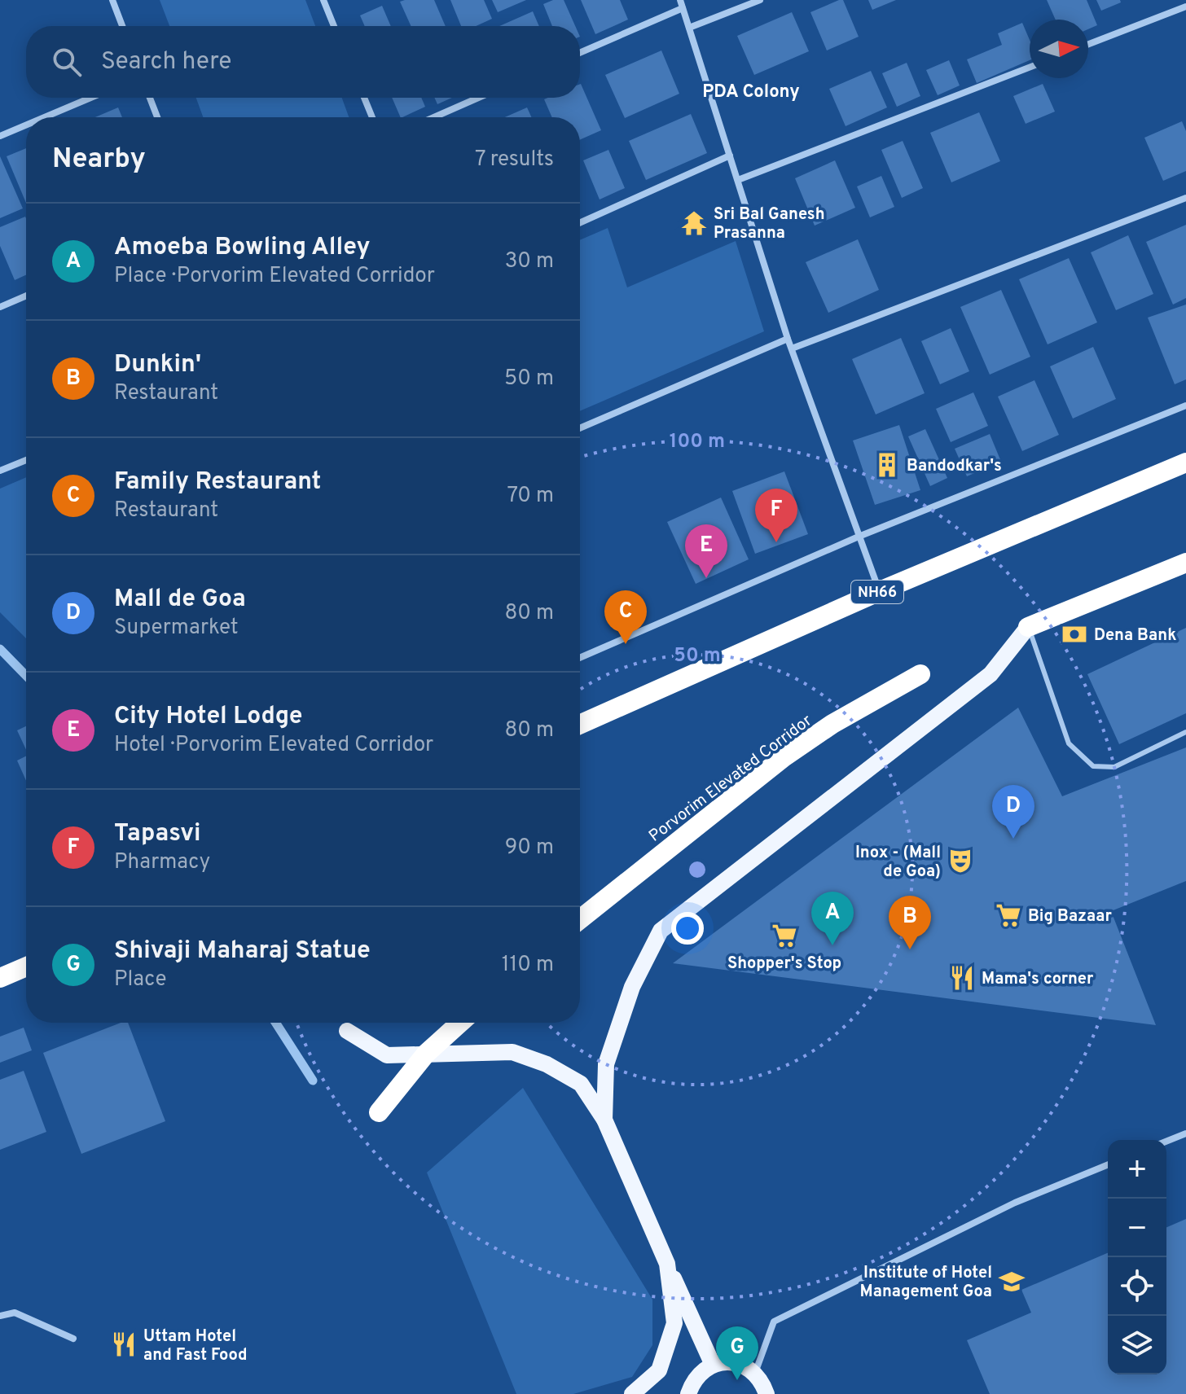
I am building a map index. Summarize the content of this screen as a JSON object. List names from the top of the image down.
{
  "streets": {
    "highway": ["NH66", "Porvorim Elevated Corridor"]
  },
  "districts": ["PDA Colony"],
  "places": {
    "temple": ["Sri Bal Ganesh Prasanna"],
    "building": ["Bandodkar's"],
    "bank": ["Dena Bank"],
    "theatre": ["Inox - (Mall de Goa)"],
    "supermarket": ["Big Bazaar", "Shopper's Stop"],
    "restaurant": ["Mama's corner", "Uttam Hotel and Fast Food"],
    "school or university": ["Institute of Hotel Management Goa"]
  },
  "north": "right",
  "page": {
    "search": "Search here",
    "heading": ["Nearby", "7 results"],
    "list": [
      {
        "mark": "A",
        "name": "Amoeba Bowling Alley",
        "note": "Place · Porvorim Elevated Corridor",
        "value": "30 m"
      },
      {
        "mark": "B",
        "name": "Dunkin'",
        "note": "Restaurant",
        "value": "50 m"
      },
      {
        "mark": "C",
        "name": "Family Restaurant",
        "note": "Restaurant",
        "value": "70 m"
      },
      {
        "mark": "D",
        "name": "Mall de Goa",
        "note": "Supermarket",
        "value": "80 m"
      },
      {
        "mark": "E",
        "name": "City Hotel Lodge",
        "note": "Hotel · Porvorim Elevated Corridor",
        "value": "80 m"
      },
      {
        "mark": "F",
        "name": "Tapasvi",
        "note": "Pharmacy",
        "value": "90 m"
      },
      {
        "mark": "G",
        "name": "Shivaji Maharaj Statue",
        "note": "Place",
        "value": "110 m"
      }
    ],
    "pins": [
      "F",
      "E",
      "C",
      "D",
      "A",
      "B",
      "G"
    ],
    "map_buttons": ["+", "−"]
  },
  "rings": ["100 m", "50 m"]
}
